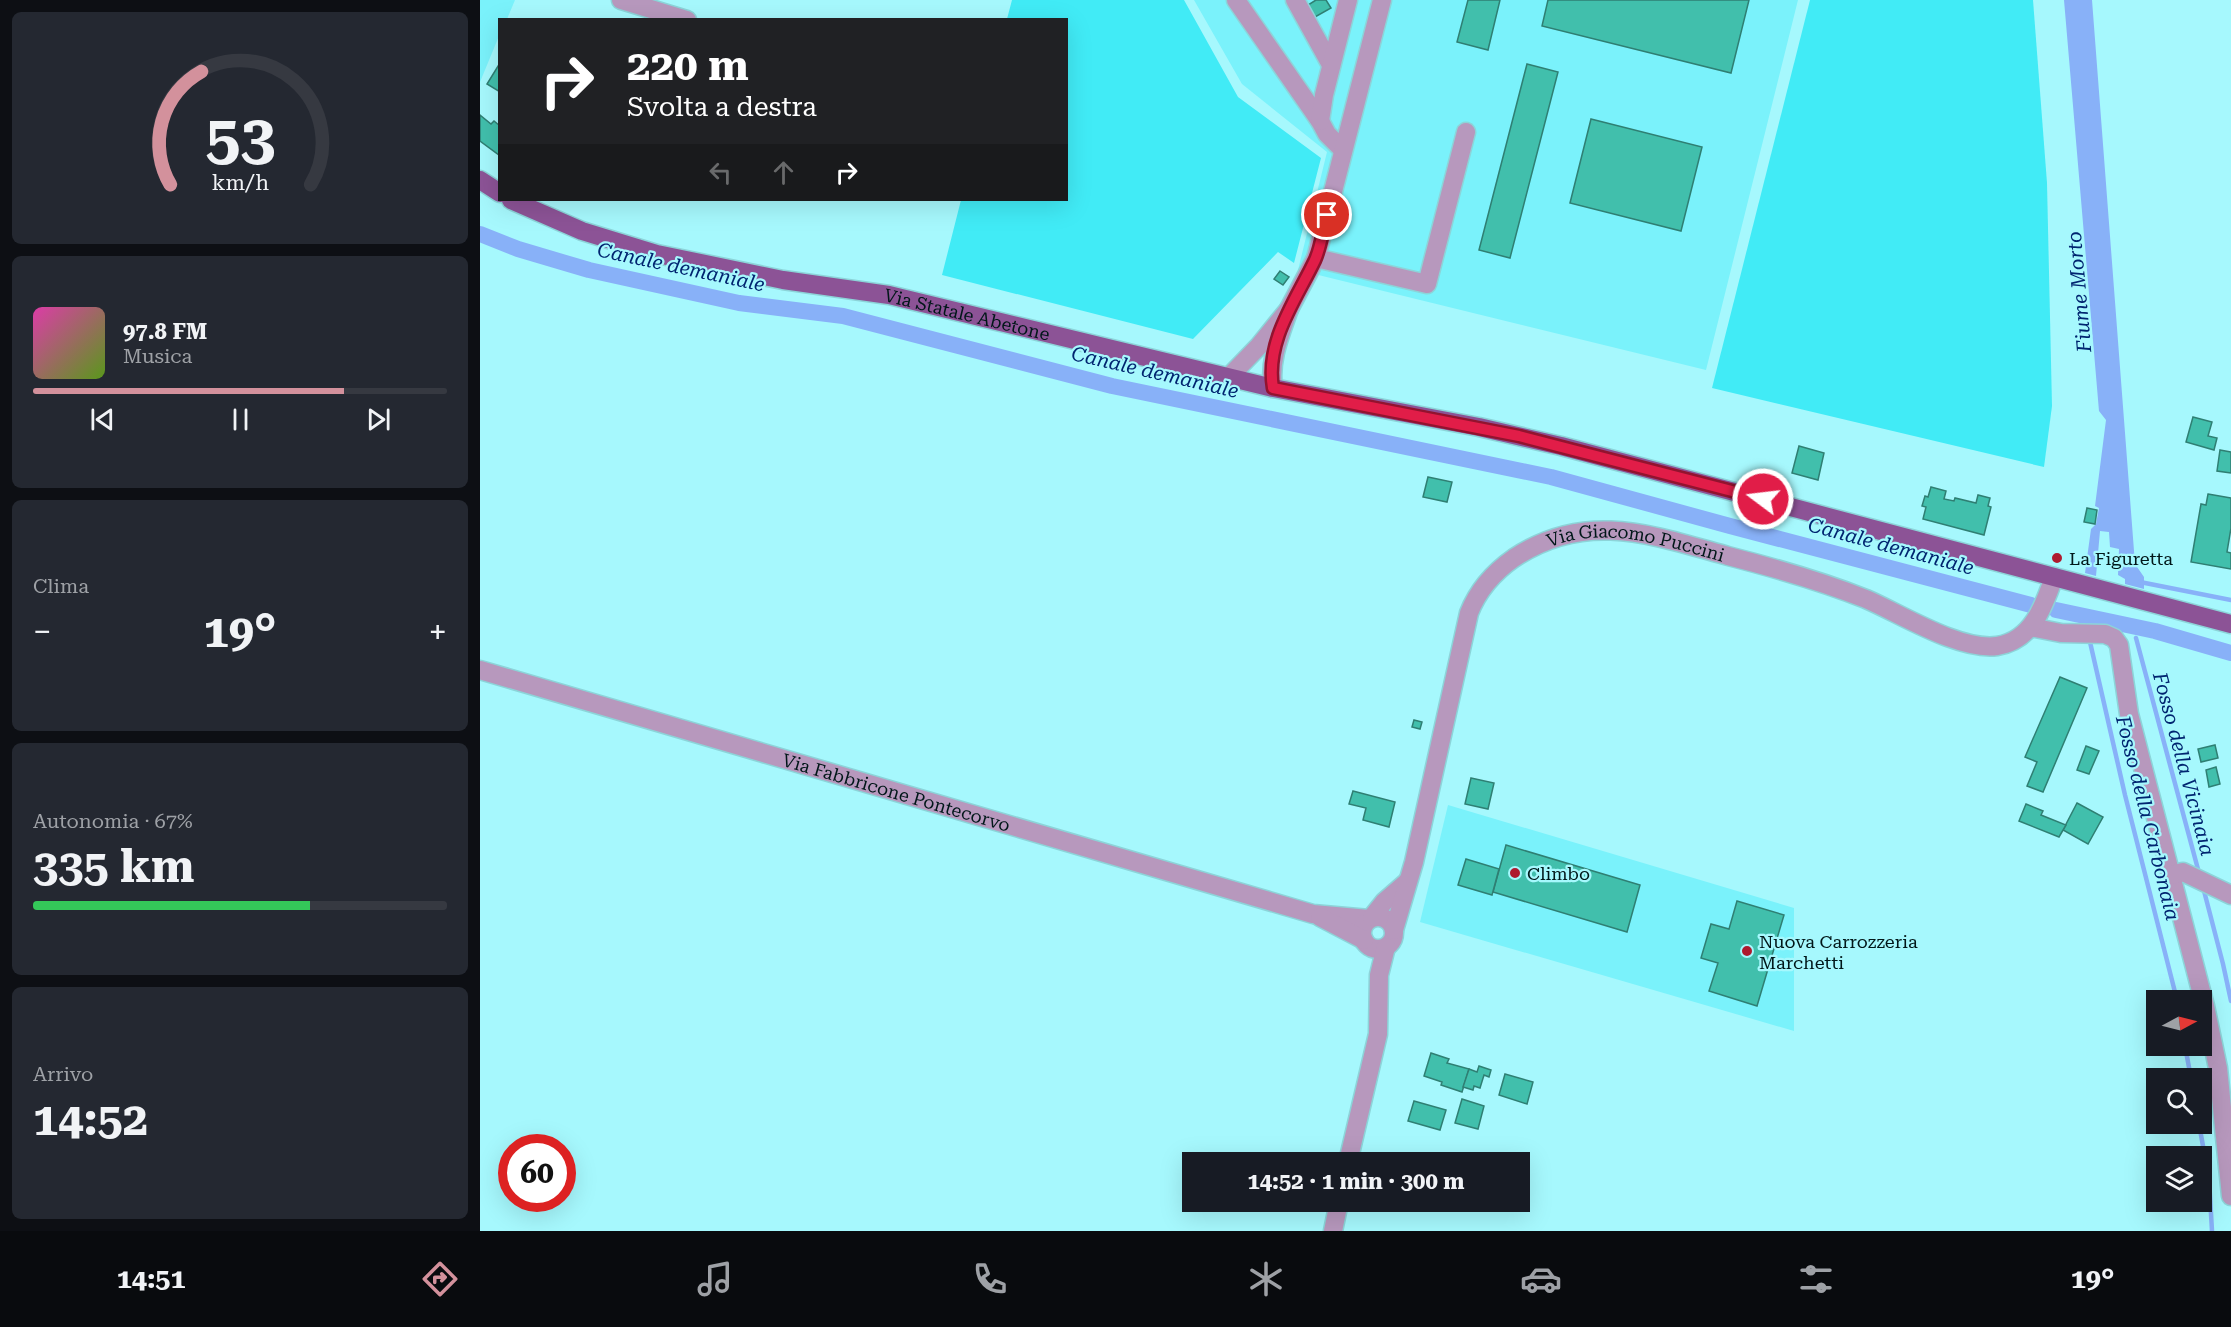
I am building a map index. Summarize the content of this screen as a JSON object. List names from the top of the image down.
{
  "streets": {
    "main road": ["Via Statale Abetone"],
    "street": ["Via Giacomo Puccini", "Via Fabbricone Pontecorvo"]
  },
  "crossings": [
    ["Via Giacomo Puccini", "Via Fabbricone Pontecorvo"]
  ],
  "water": [
    "Canale demaniale",
    "Fiume Morto",
    "Fosso della Vicinaia",
    "Fosso della Carbonaia"
  ],
  "places": ["La Figuretta", "Climbo", "Nuova Carrozzeria Marchetti"],
  "north": "right",
  "page": {
    "turn": ["220 m", "Svolta a destra"],
    "song": ["97.8 FM", "Musica"],
    "tile": [
      "Clima",
      ["Autonomia · 67%", "335 km"],
      ["Arrivo", "14:52"]
    ],
    "heat": ["−", "19°", "+"],
    "limit": "60",
    "trip": "14:52 · 1 min · 300 m",
    "tabs": ["14:51", "19°"],
    "gauge": ["53", "km/h"]
  }
}
